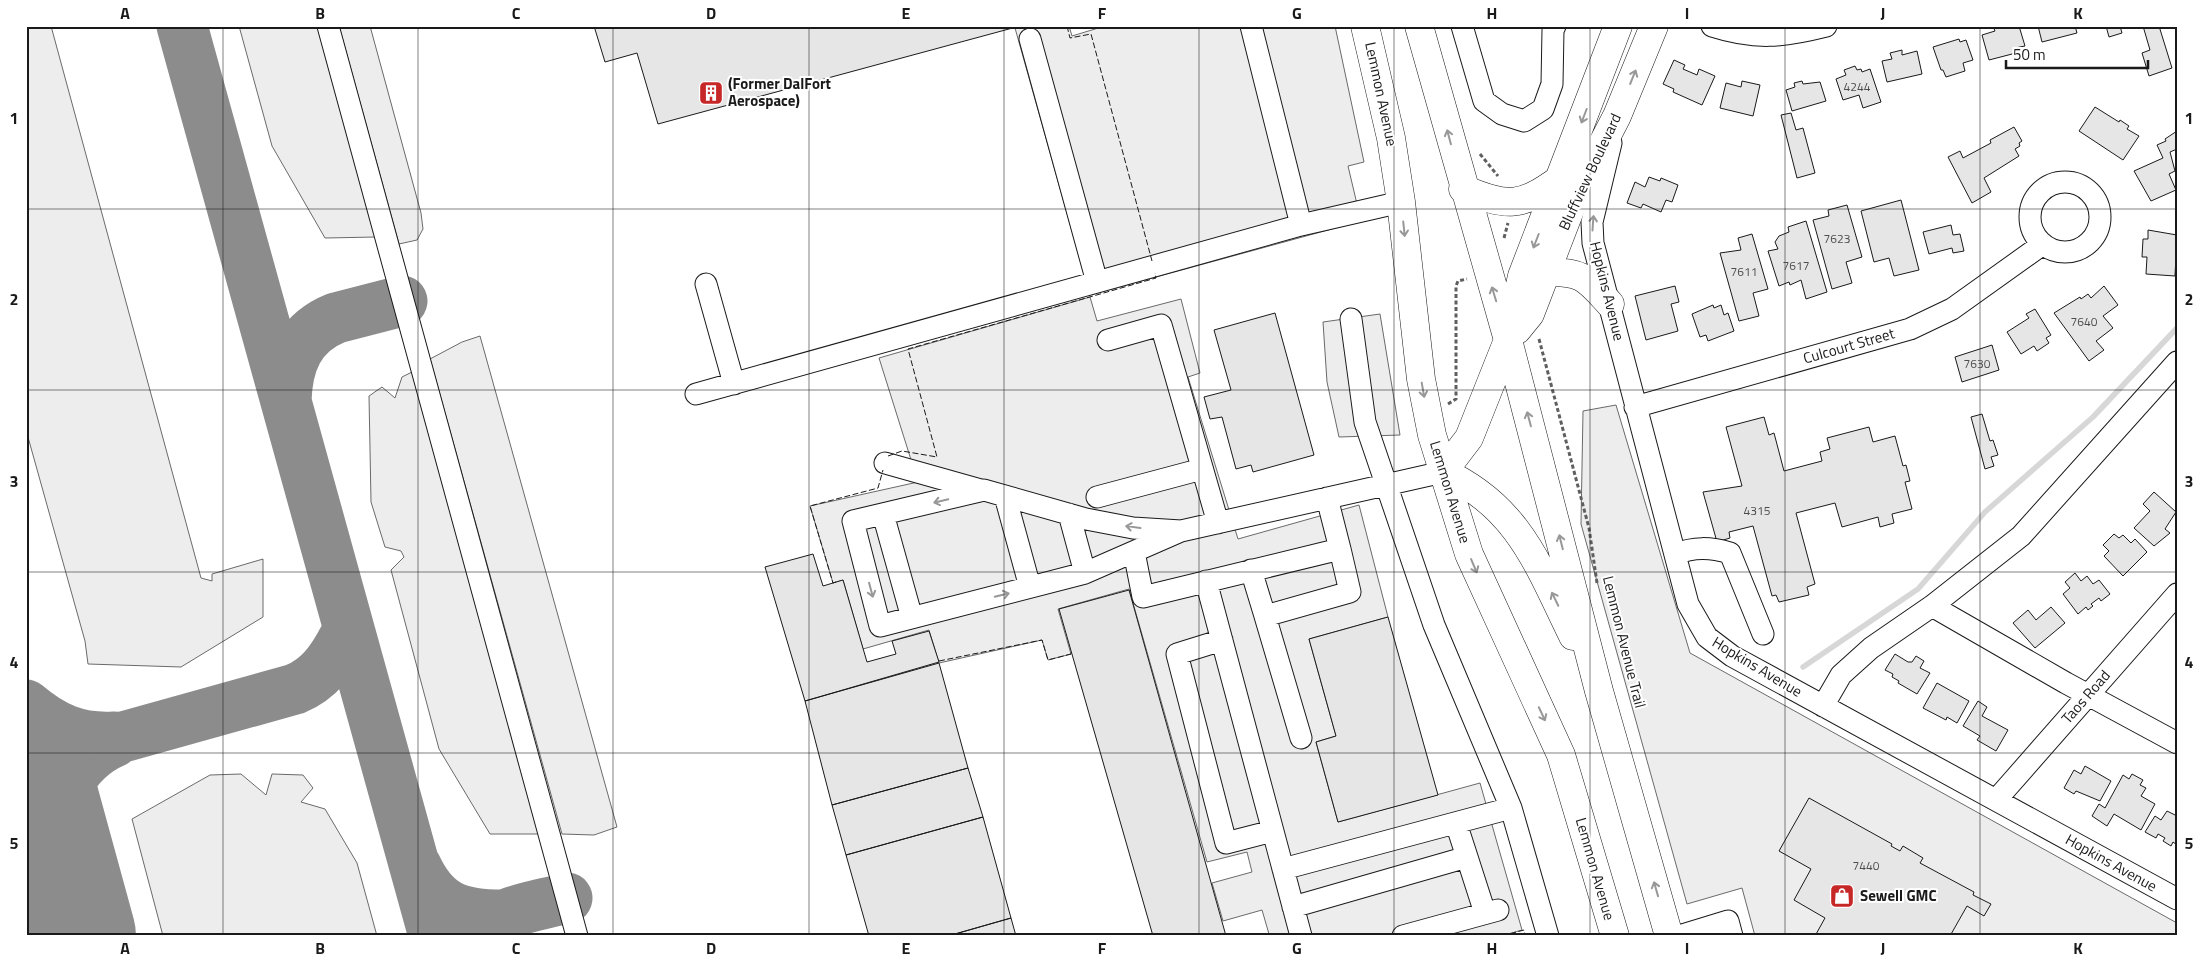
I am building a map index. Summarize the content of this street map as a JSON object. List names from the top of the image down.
{
  "streets": {
    "main road": ["Lemmon Avenue", "Bluffview Boulevard"],
    "street": ["Hopkins Avenue", "Culcourt Street", "Taos Road"],
    "path": ["Lemmon Avenue Trail"]
  },
  "crossings": [
    ["Lemmon Avenue", "Bluffview Boulevard"],
    ["Bluffview Boulevard", "Hopkins Avenue"],
    ["Hopkins Avenue", "Culcourt Street"],
    ["Hopkins Avenue", "Taos Road"]
  ],
  "places": {
    "building": ["(Former DalFort Aerospace)"],
    "shop": ["Sewell GMC"]
  },
  "house_numbers": [
    "4244",
    "7623",
    "7617",
    "7611",
    "7640",
    "7630",
    "4315",
    "7440"
  ],
  "scale_bar": "50 m",
  "grid": {
    "columns": [
      "A",
      "B",
      "C",
      "D",
      "E",
      "F",
      "G",
      "H",
      "I",
      "J",
      "K"
    ],
    "rows": [
      "1",
      "2",
      "3",
      "4",
      "5"
    ]
  }
}
